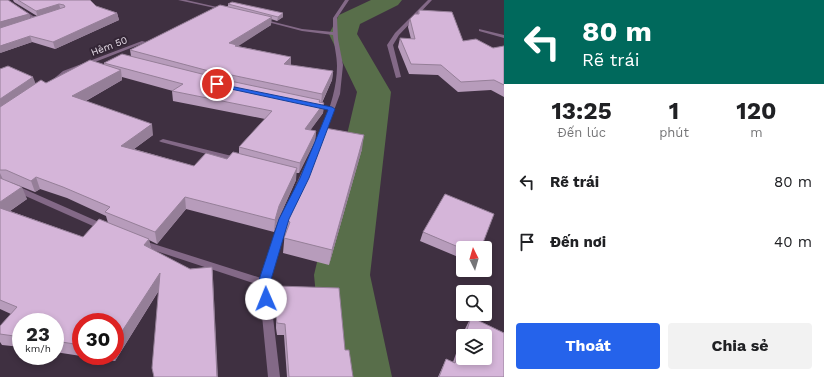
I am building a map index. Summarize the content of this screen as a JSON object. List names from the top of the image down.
{
  "streets": {
    "street": ["Hẻm 50"]
  },
  "north": "top",
  "page": {
    "turn": ["80 m", "Rẽ trái"],
    "eta": [
      "13:25",
      "Đến lúc",
      "1",
      "phút",
      "120",
      "m"
    ],
    "list": [
      {
        "name": "Rẽ trái",
        "value": "80 m"
      },
      {
        "name": "Đến nơi",
        "value": "40 m"
      }
    ],
    "speed": "23 km/h",
    "limit": "30",
    "buttons": ["Thoát", "Chia sẻ"]
  }
}
